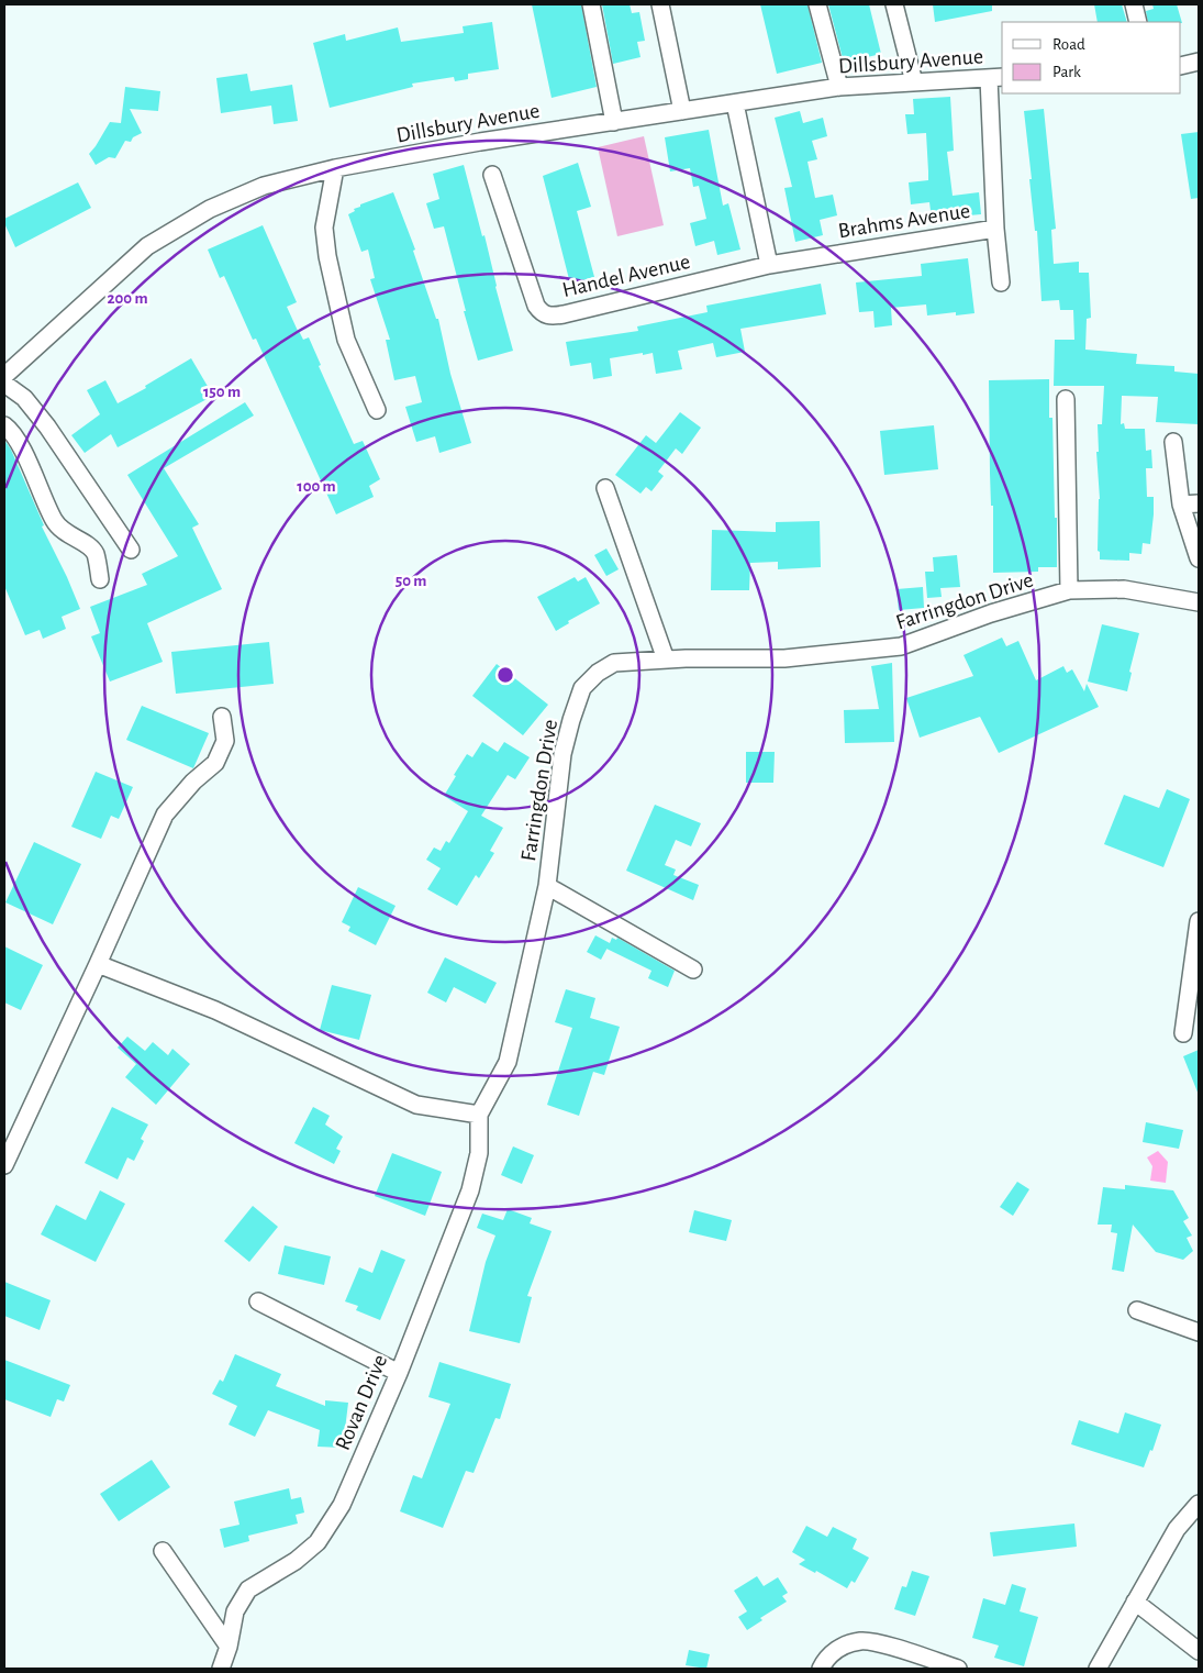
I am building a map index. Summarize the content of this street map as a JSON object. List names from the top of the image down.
{
  "streets": {
    "street": [
      "Dillsbury Avenue",
      "Brahms Avenue",
      "Handel Avenue",
      "Farringdon Drive",
      "Rovan Drive"
    ]
  },
  "crossings": [
    ["Dillsbury Avenue", "Brahms Avenue"],
    ["Brahms Avenue", "Handel Avenue"],
    ["Farringdon Drive", "Rovan Drive"]
  ],
  "legend": ["Road", "Park"],
  "rings": [
    "200 m",
    "150 m",
    "100 m",
    "50 m"
  ]
}
